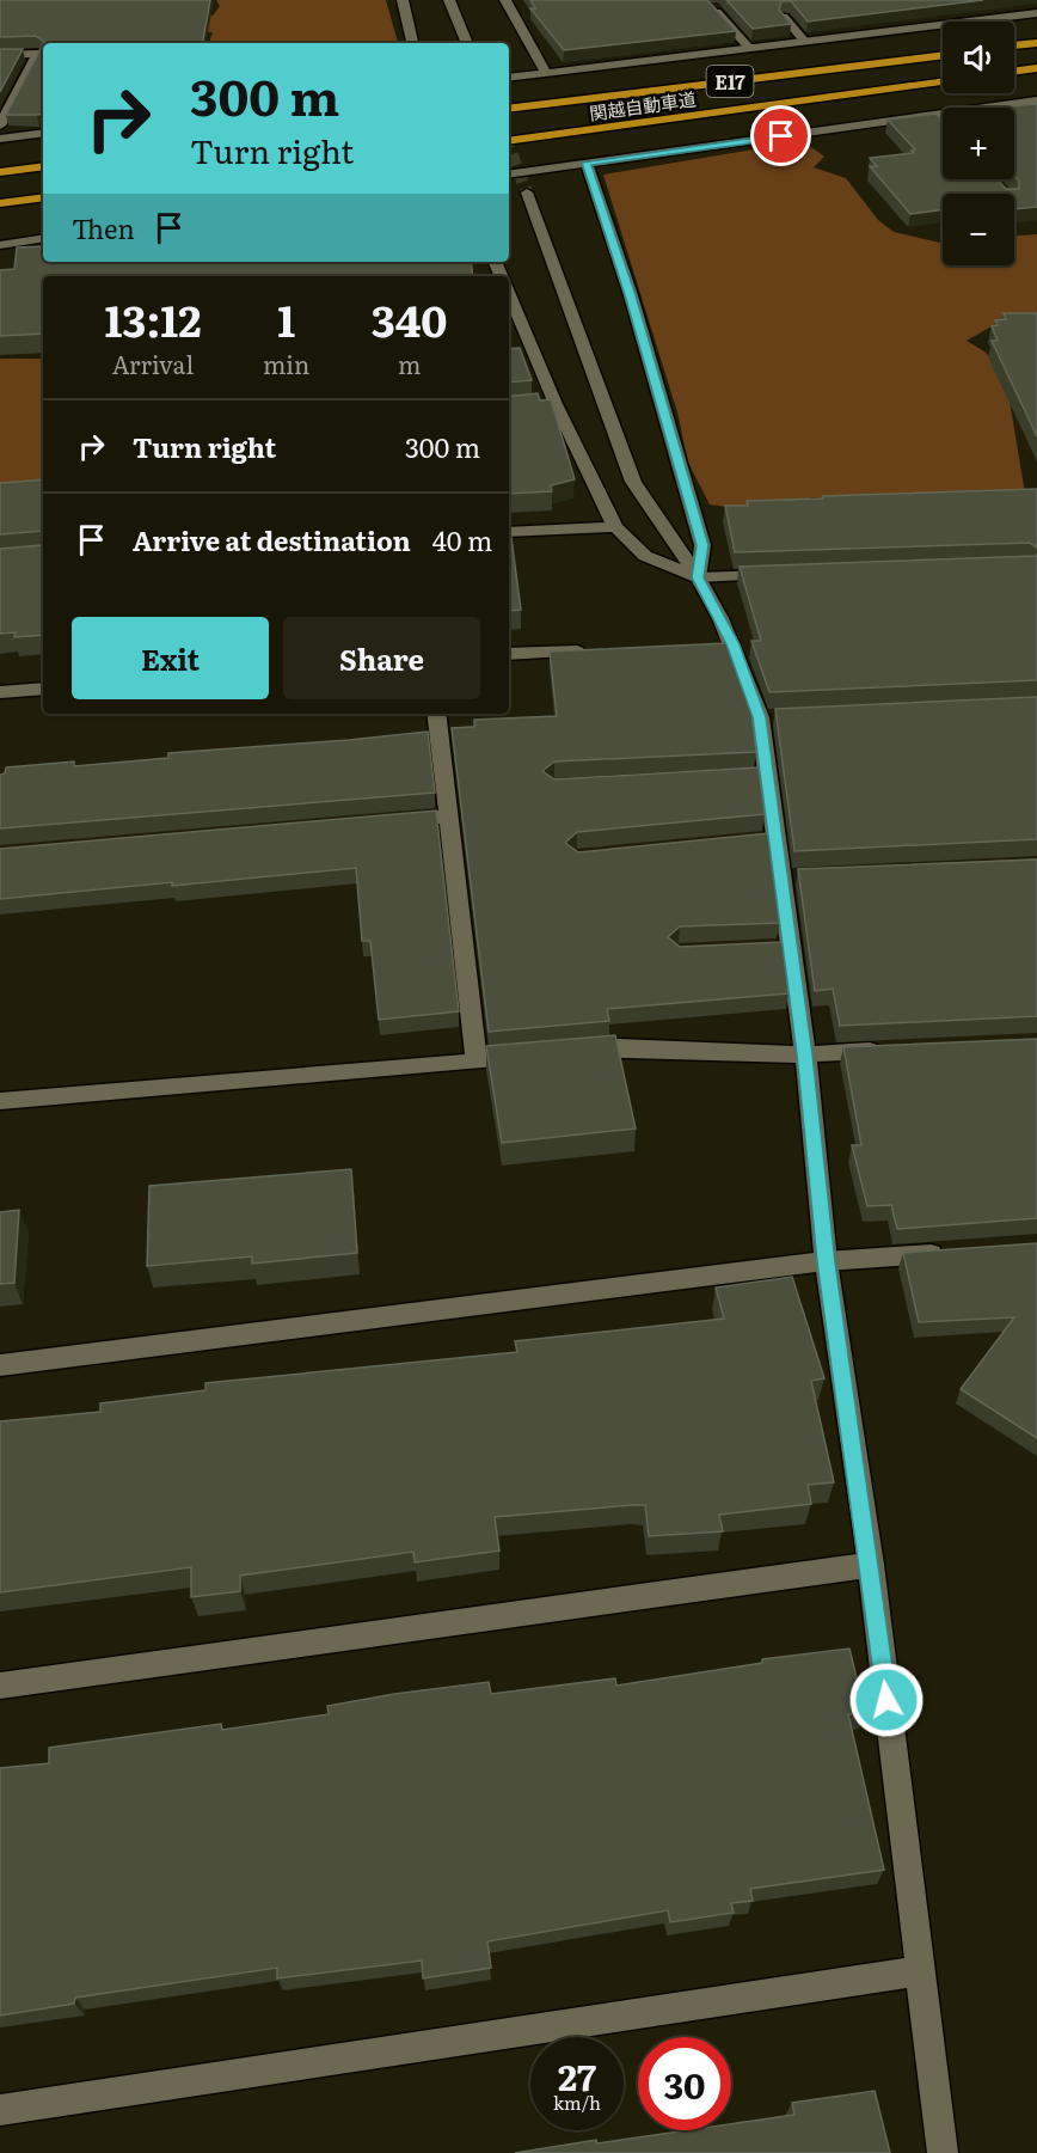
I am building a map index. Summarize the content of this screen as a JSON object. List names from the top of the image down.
{
  "streets": {
    "highway": ["E17", "関越自動車道"]
  },
  "page": {
    "map_buttons": ["+", "−"],
    "turn": ["300 m", "Turn right"],
    "then": "Then",
    "eta": [
      "13:12",
      "Arrival",
      "1",
      "min",
      "340",
      "m"
    ],
    "list": [
      {
        "name": "Turn right",
        "value": "300 m"
      },
      {
        "name": "Arrive at destination",
        "value": "40 m"
      }
    ],
    "buttons": ["Exit", "Share"],
    "speed": "27 km/h",
    "limit": "30"
  }
}
